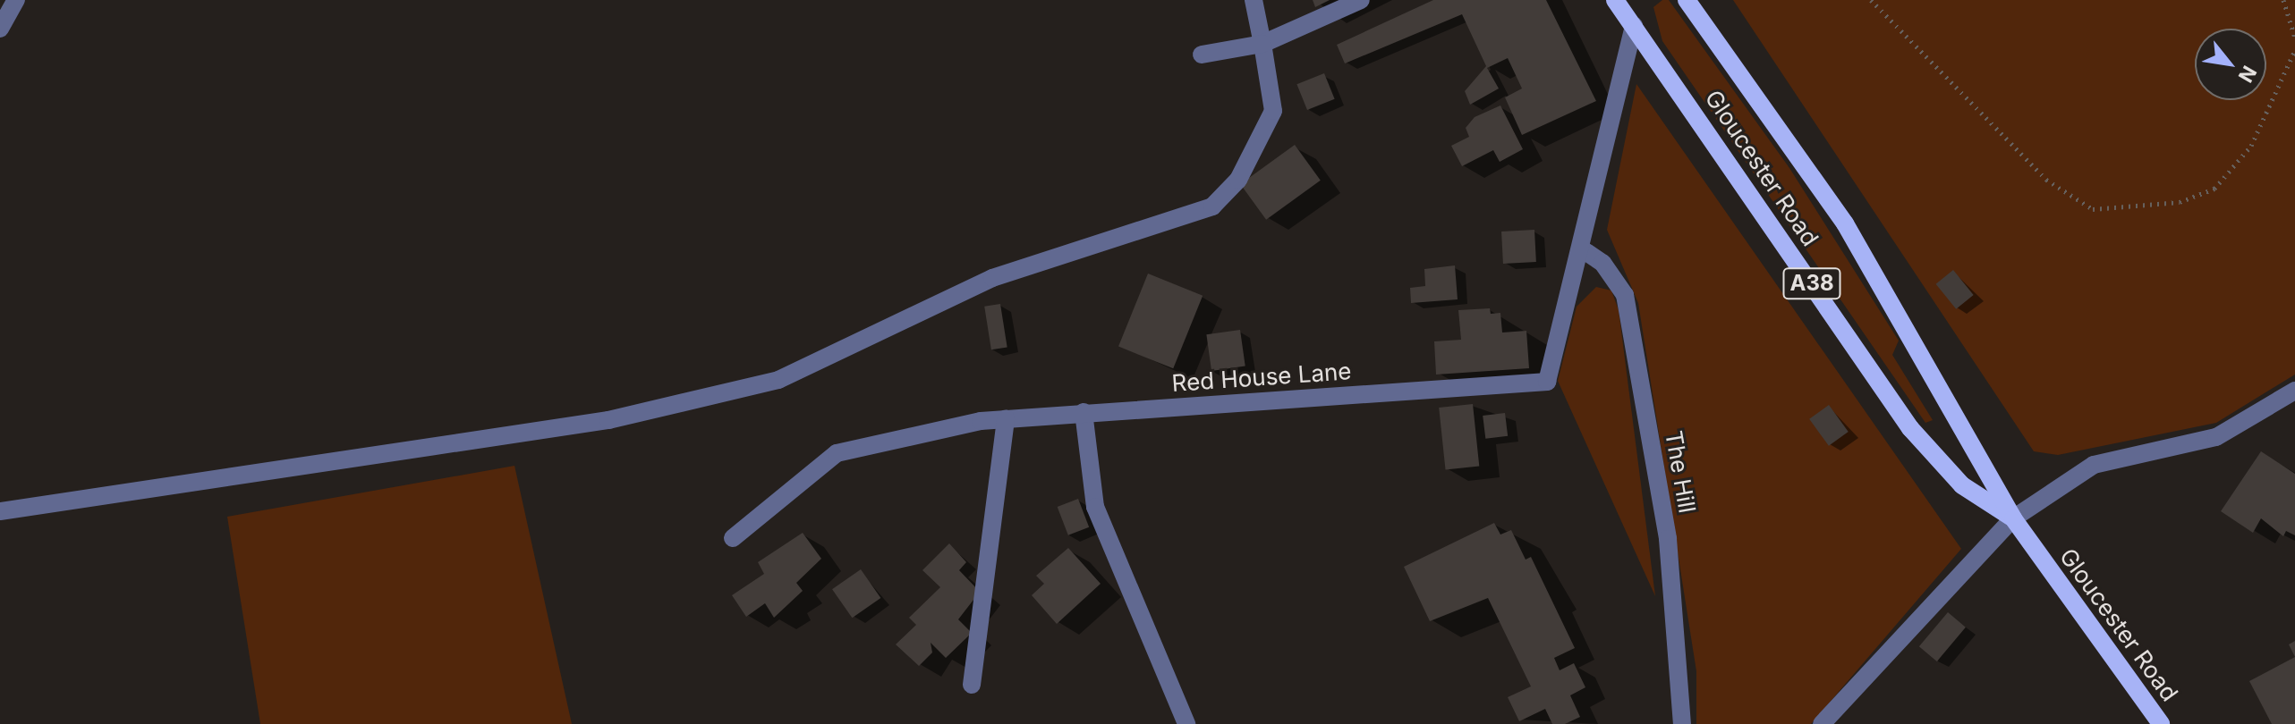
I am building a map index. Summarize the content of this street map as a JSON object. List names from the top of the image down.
{
  "streets": {
    "main road": ["Gloucester Road", "A38"],
    "street": ["Red House Lane", "The Hill"]
  },
  "crossings": [
    ["Red House Lane", "The Hill"]
  ],
  "north": "bottom right"
}
